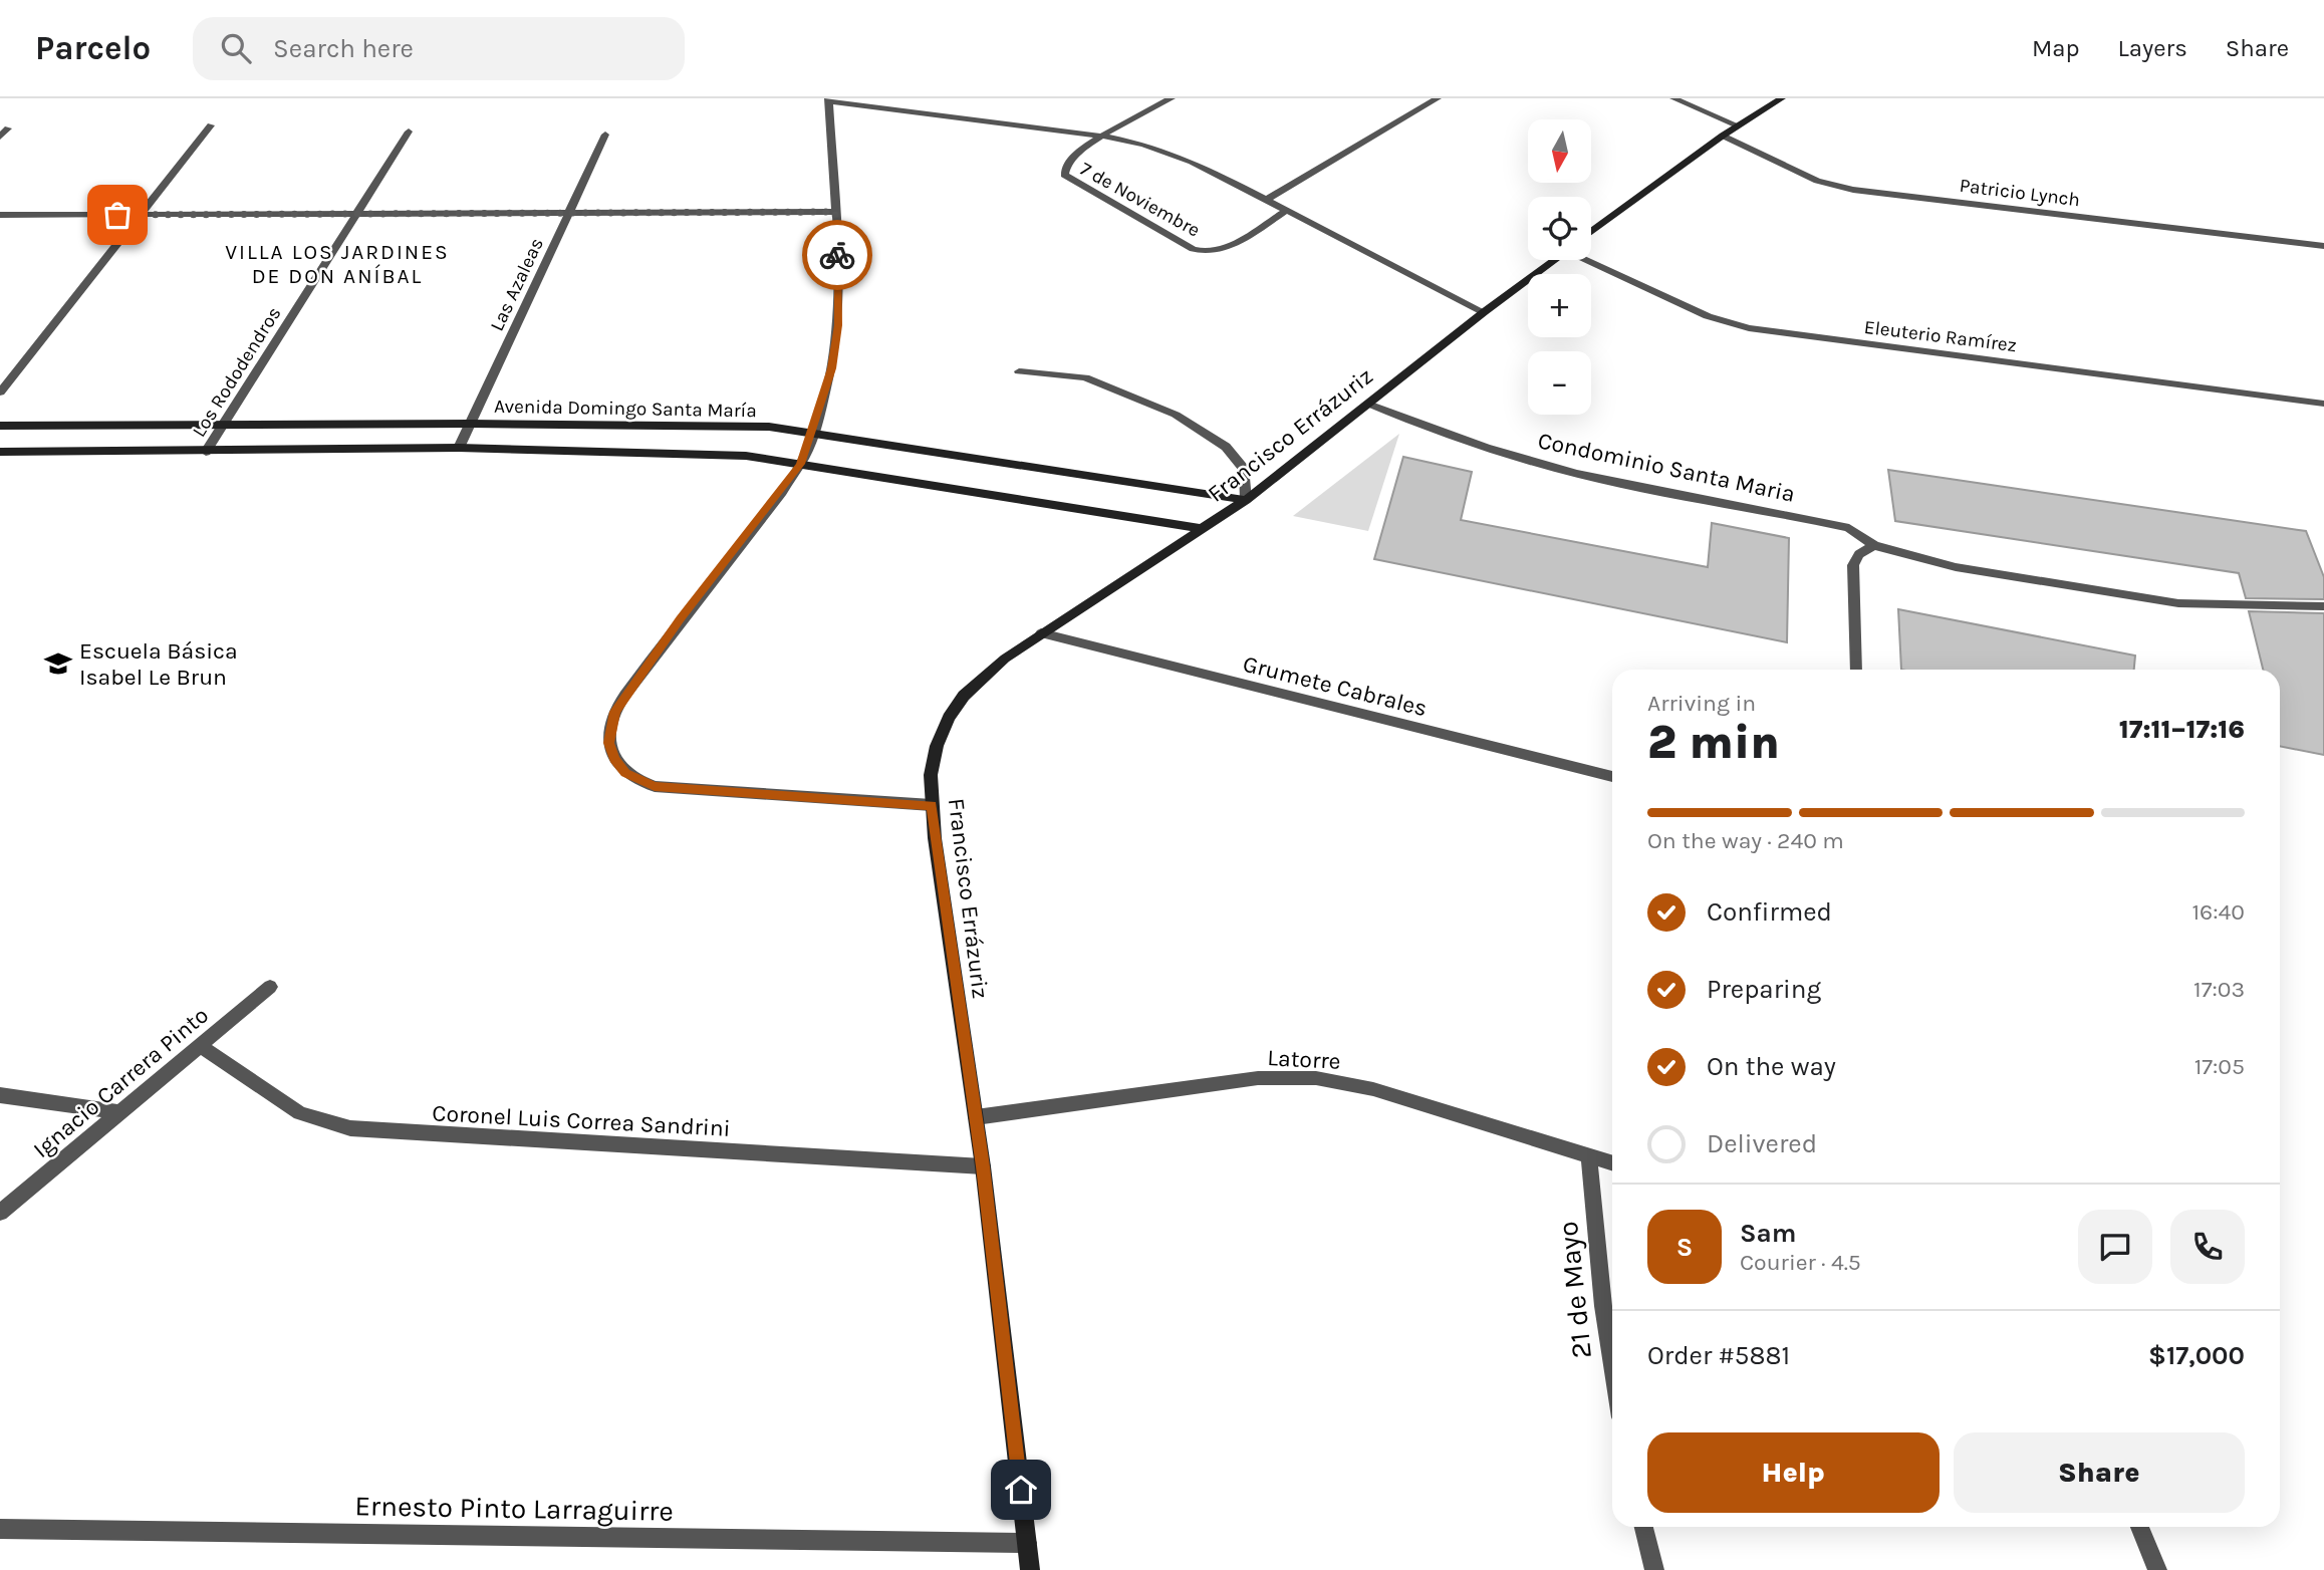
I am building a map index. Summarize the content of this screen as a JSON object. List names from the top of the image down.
{
  "streets": {
    "street": [
      "Patricio Lynch",
      "7 de Noviembre",
      "Las Azaleas",
      "Eleuterio Ramírez",
      "Los Rododendros",
      "Avenida Domingo Santa María",
      "Francisco Errázuriz",
      "Condominio Santa Maria",
      "Grumete Cabrales",
      "Latorre",
      "Ignacio Carrera Pinto",
      "Coronel Luis Correa Sandrini",
      "21 de Mayo",
      "Ernesto Pinto Larraguirre"
    ]
  },
  "crossings": [
    ["7 de Noviembre", "Francisco Errázuriz"],
    ["Las Azaleas", "Avenida Domingo Santa María"],
    ["Los Rododendros", "Avenida Domingo Santa María"],
    ["Avenida Domingo Santa María", "Francisco Errázuriz"],
    ["Francisco Errázuriz", "Condominio Santa Maria"],
    ["Francisco Errázuriz", "Grumete Cabrales"],
    ["Francisco Errázuriz", "Latorre"],
    ["Francisco Errázuriz", "Coronel Luis Correa Sandrini"],
    ["Francisco Errázuriz", "Ernesto Pinto Larraguirre"],
    ["Latorre", "21 de Mayo"],
    ["Ignacio Carrera Pinto", "Coronel Luis Correa Sandrini"]
  ],
  "districts": ["VILLA LOS JARDINES DE DON ANÍBAL"],
  "places": {
    "school or university": ["Escuela Básica Isabel Le Brun"]
  },
  "north": "bottom",
  "page": {
    "header": "Parcelo",
    "search": "Search here",
    "nav": ["Map", "Layers", "Share"],
    "map_buttons": ["+", "−"],
    "heading": ["2 min", "Arriving in", "17:11–17:16"],
    "panel": [
      "Sam",
      "Courier · 4.5",
      "Order #5881",
      "$17,000"
    ],
    "bar": "On the way · 240 m",
    "list": [
      ["Confirmed", "16:40"],
      ["Preparing", "17:03"],
      ["On the way", "17:05"],
      "Delivered"
    ],
    "round": "S",
    "buttons": ["Help", "Share"]
  }
}
